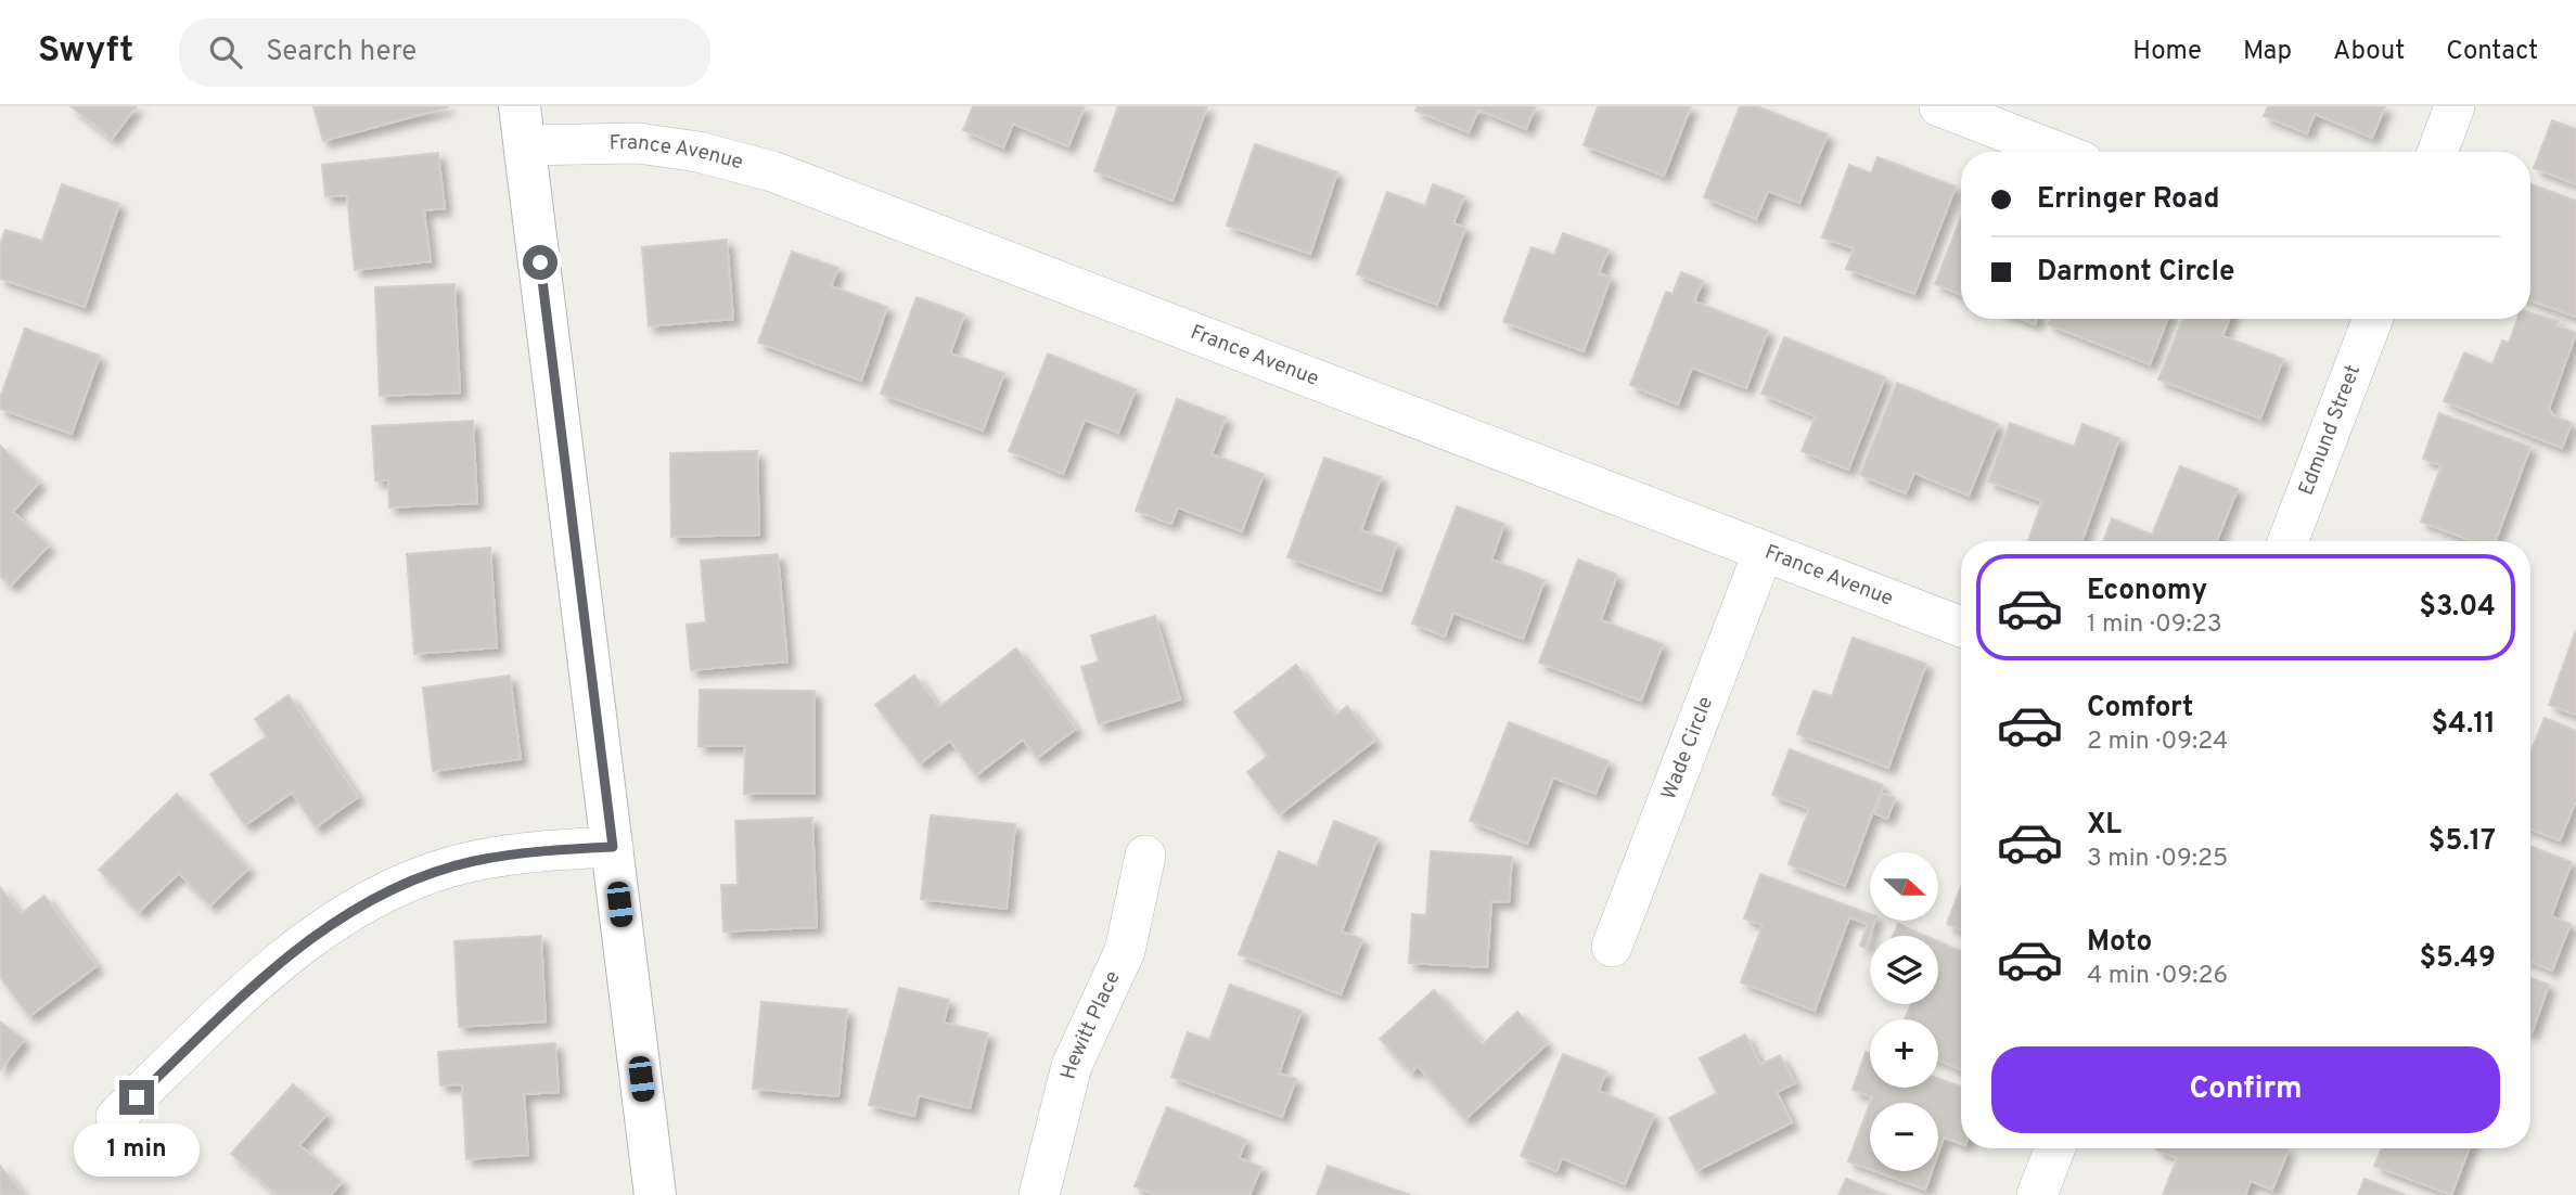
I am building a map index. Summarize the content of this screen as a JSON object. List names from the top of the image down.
{
  "streets": {
    "street": [
      "France Avenue",
      "Edmund Street",
      "Wade Circle",
      "Hewitt Place"
    ]
  },
  "crossings": [
    ["France Avenue", "Wade Circle"]
  ],
  "north": "right",
  "page": {
    "header": "Swyft",
    "search": "Search here",
    "nav": [
      "Home",
      "Map",
      "About",
      "Contact"
    ],
    "banner": ["Erringer Road", "Darmont Circle"],
    "list": [
      {
        "name": "Economy",
        "note": "1 min · 09:23",
        "value": "$3.04"
      },
      {
        "name": "Comfort",
        "note": "2 min · 09:24",
        "value": "$4.11"
      },
      {
        "name": "XL",
        "note": "3 min · 09:25",
        "value": "$5.17"
      },
      {
        "name": "Moto",
        "note": "4 min · 09:26",
        "value": "$5.49"
      }
    ],
    "map_buttons": ["+", "−"],
    "buttons": "Confirm",
    "bubble": "1 min"
  }
}
